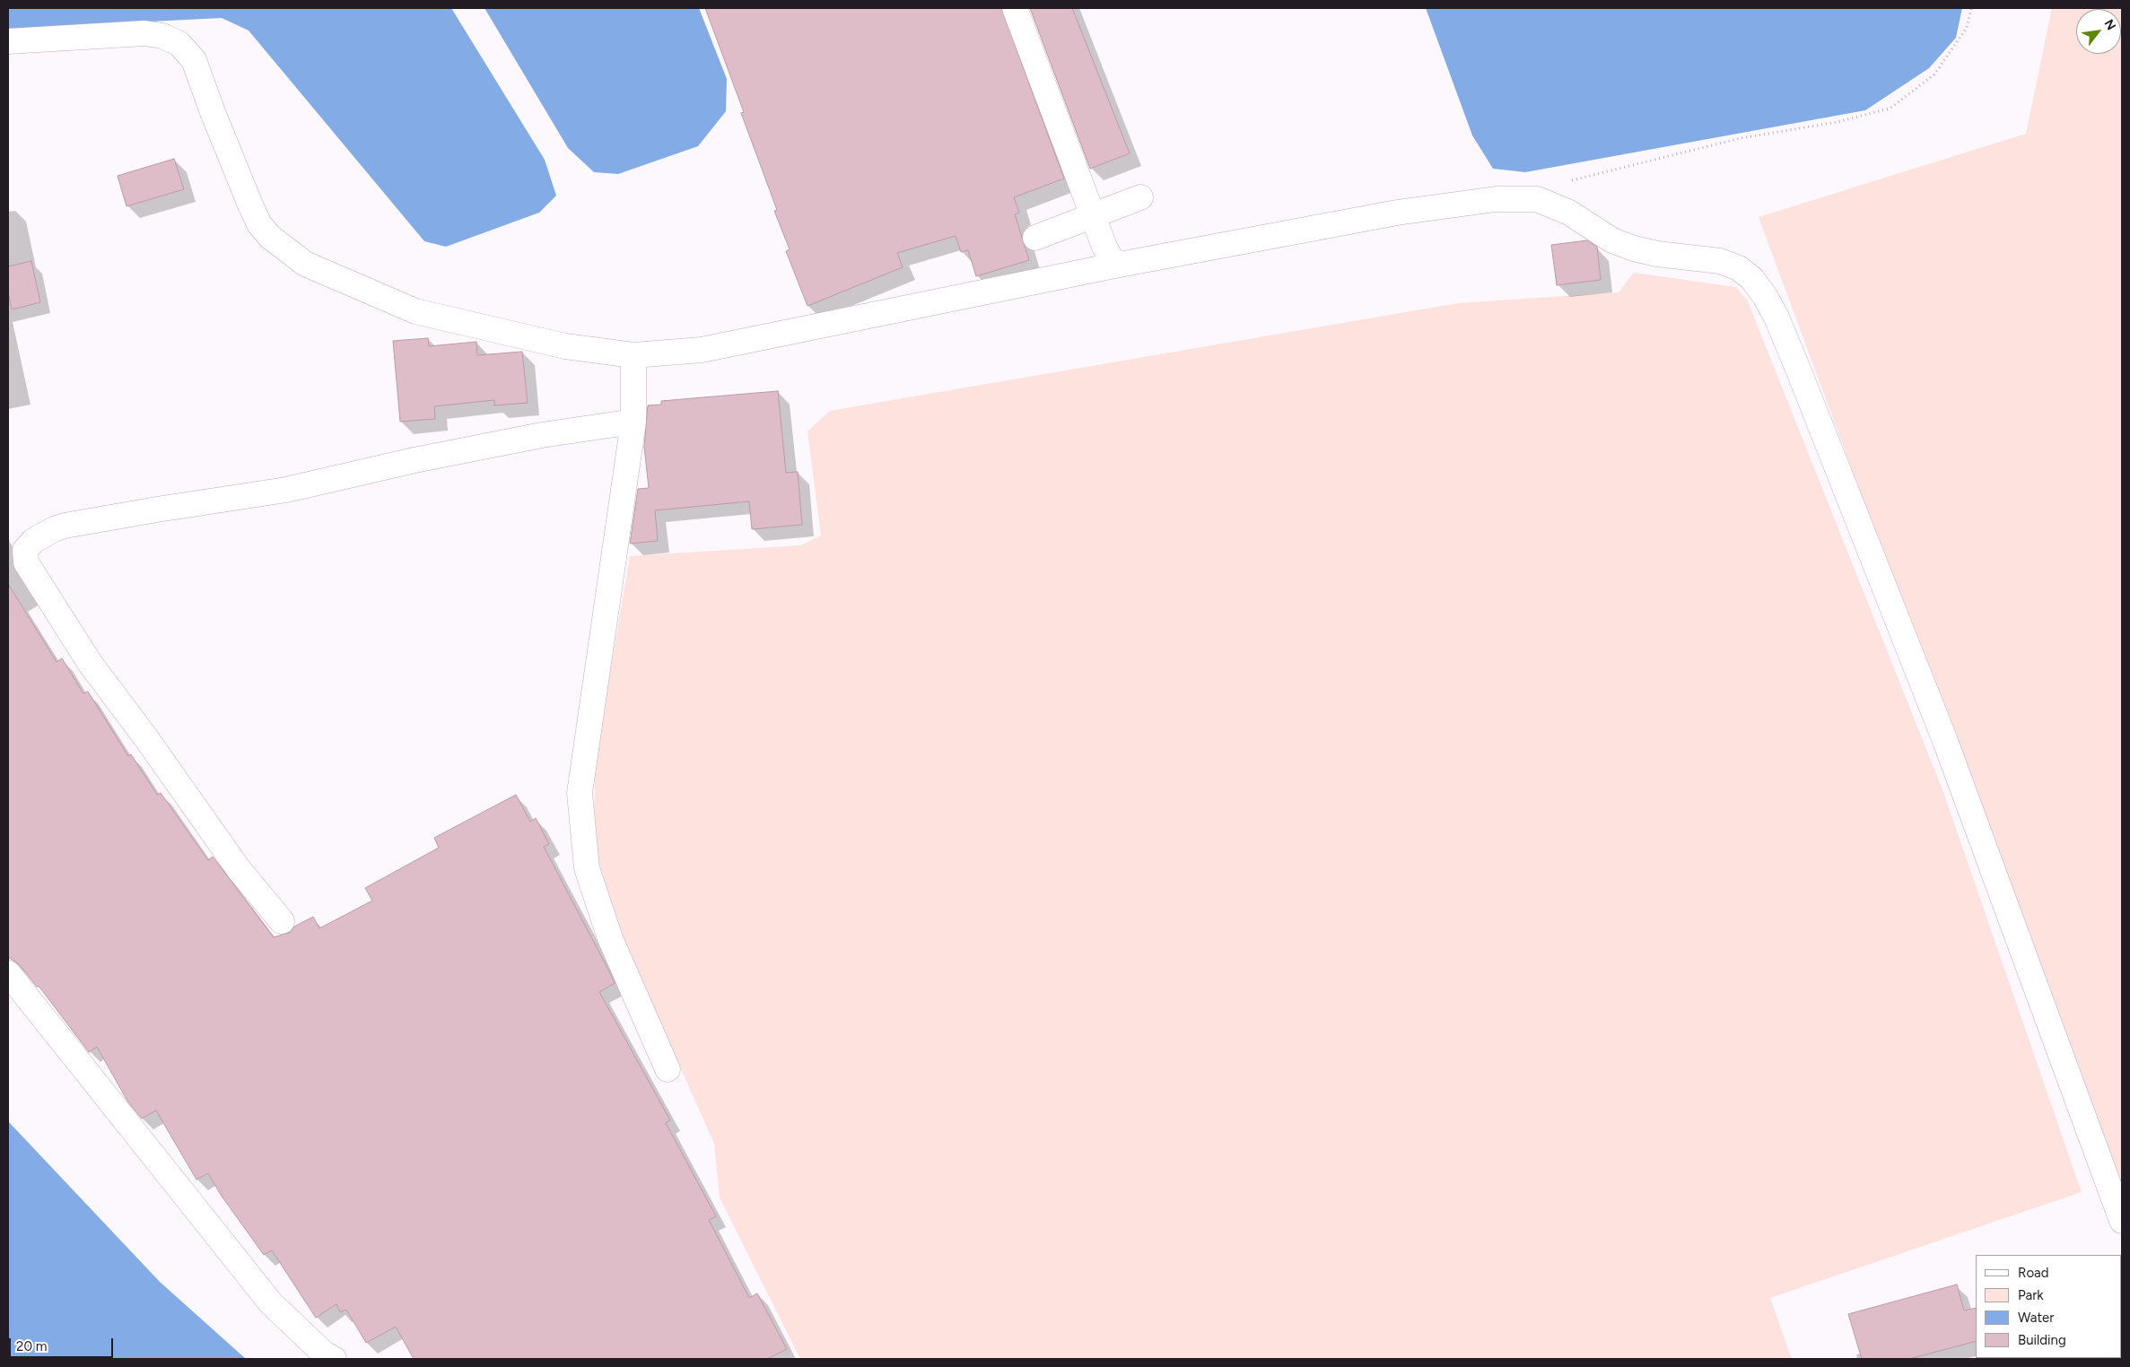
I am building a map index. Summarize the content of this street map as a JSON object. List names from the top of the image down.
{
  "legend": [
    "Road",
    "Park",
    "Water",
    "Building"
  ],
  "scale_bar": "20 m",
  "north": "top right"
}
